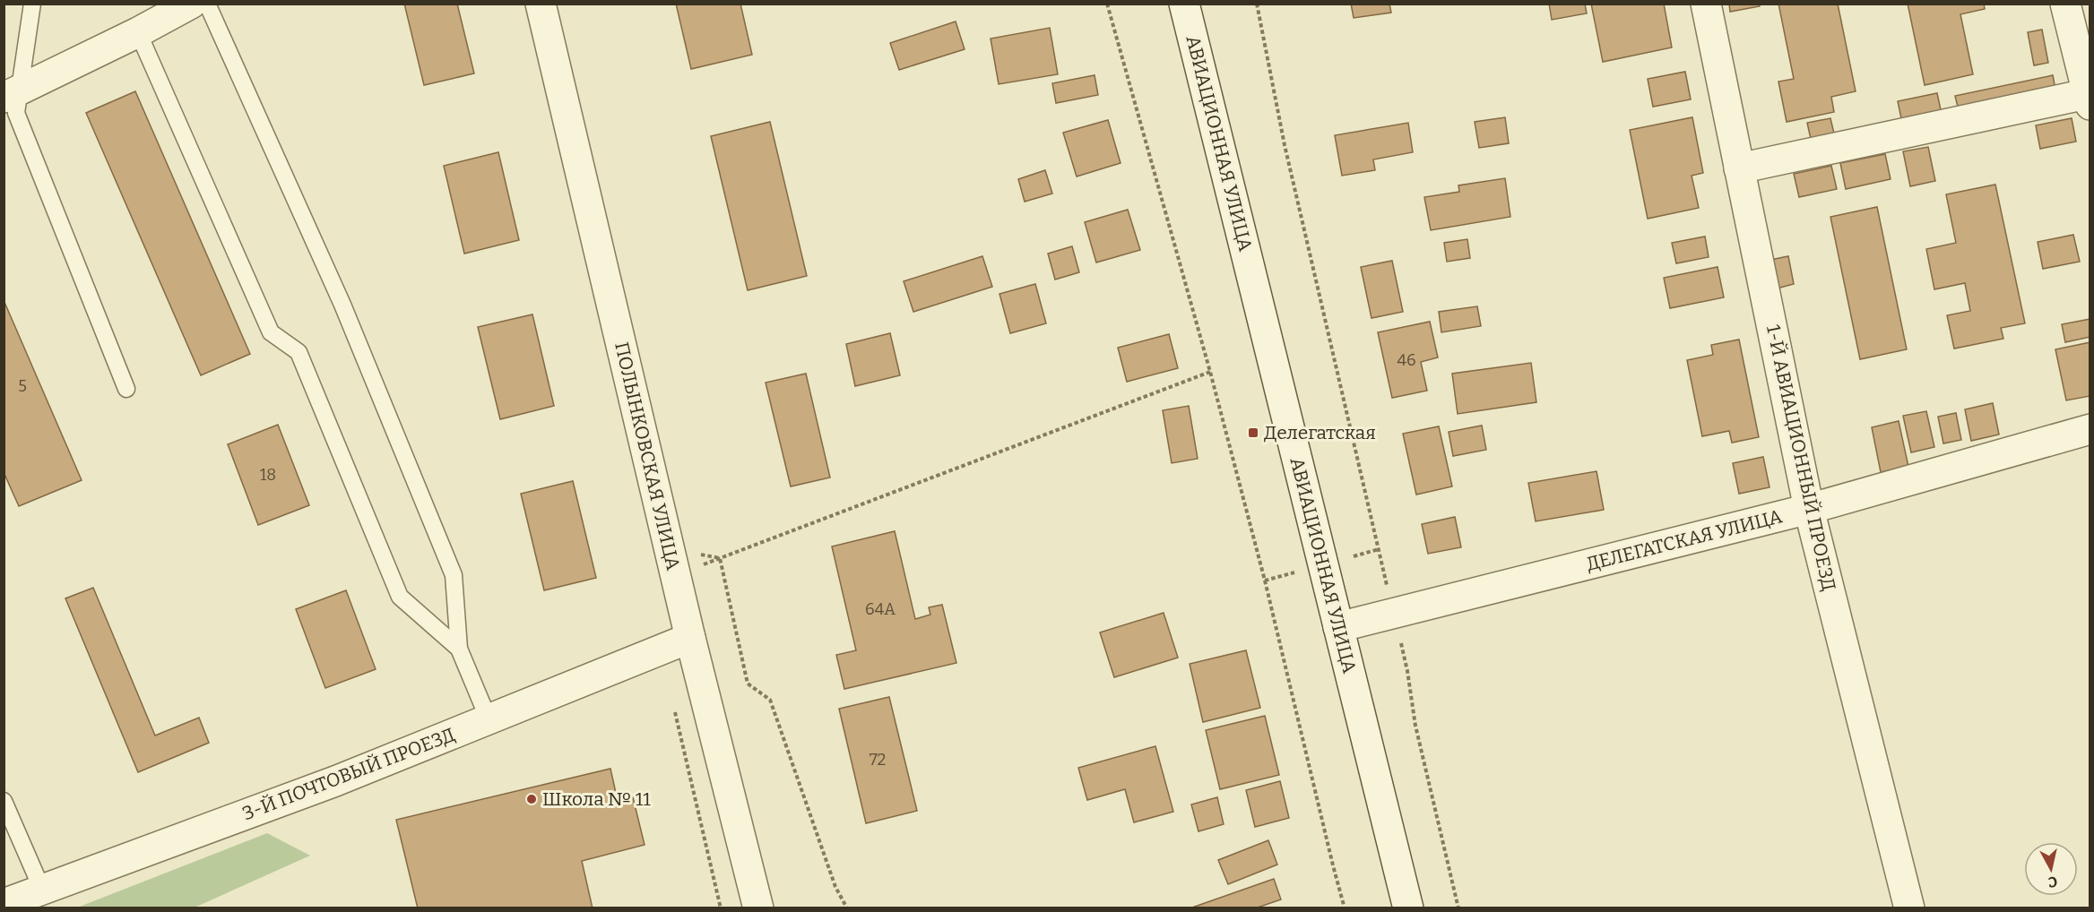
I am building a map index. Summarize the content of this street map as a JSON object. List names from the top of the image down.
{
  "streets": {
    "street": [
      "АВИАЦИОННАЯ УЛИЦА",
      "ПОЛЫНКОВСКАЯ УЛИЦА",
      "1-Й АВИАЦИОННЫЙ ПРОЕЗД",
      "ДЕЛЕГАТСКАЯ УЛИЦА",
      "3-Й ПОЧТОВЫЙ ПРОЕЗД"
    ]
  },
  "crossings": [
    ["АВИАЦИОННАЯ УЛИЦА", "ДЕЛЕГАТСКАЯ УЛИЦА"],
    ["ПОЛЫНКОВСКАЯ УЛИЦА", "3-Й ПОЧТОВЫЙ ПРОЕЗД"],
    ["1-Й АВИАЦИОННЫЙ ПРОЕЗД", "ДЕЛЕГАТСКАЯ УЛИЦА"]
  ],
  "places": {
    "transit": ["Делегатская"],
    "other": ["Школа № 11"]
  },
  "house_numbers": [
    "46",
    "5",
    "18",
    "64А",
    "72"
  ],
  "north": "bottom"
}
